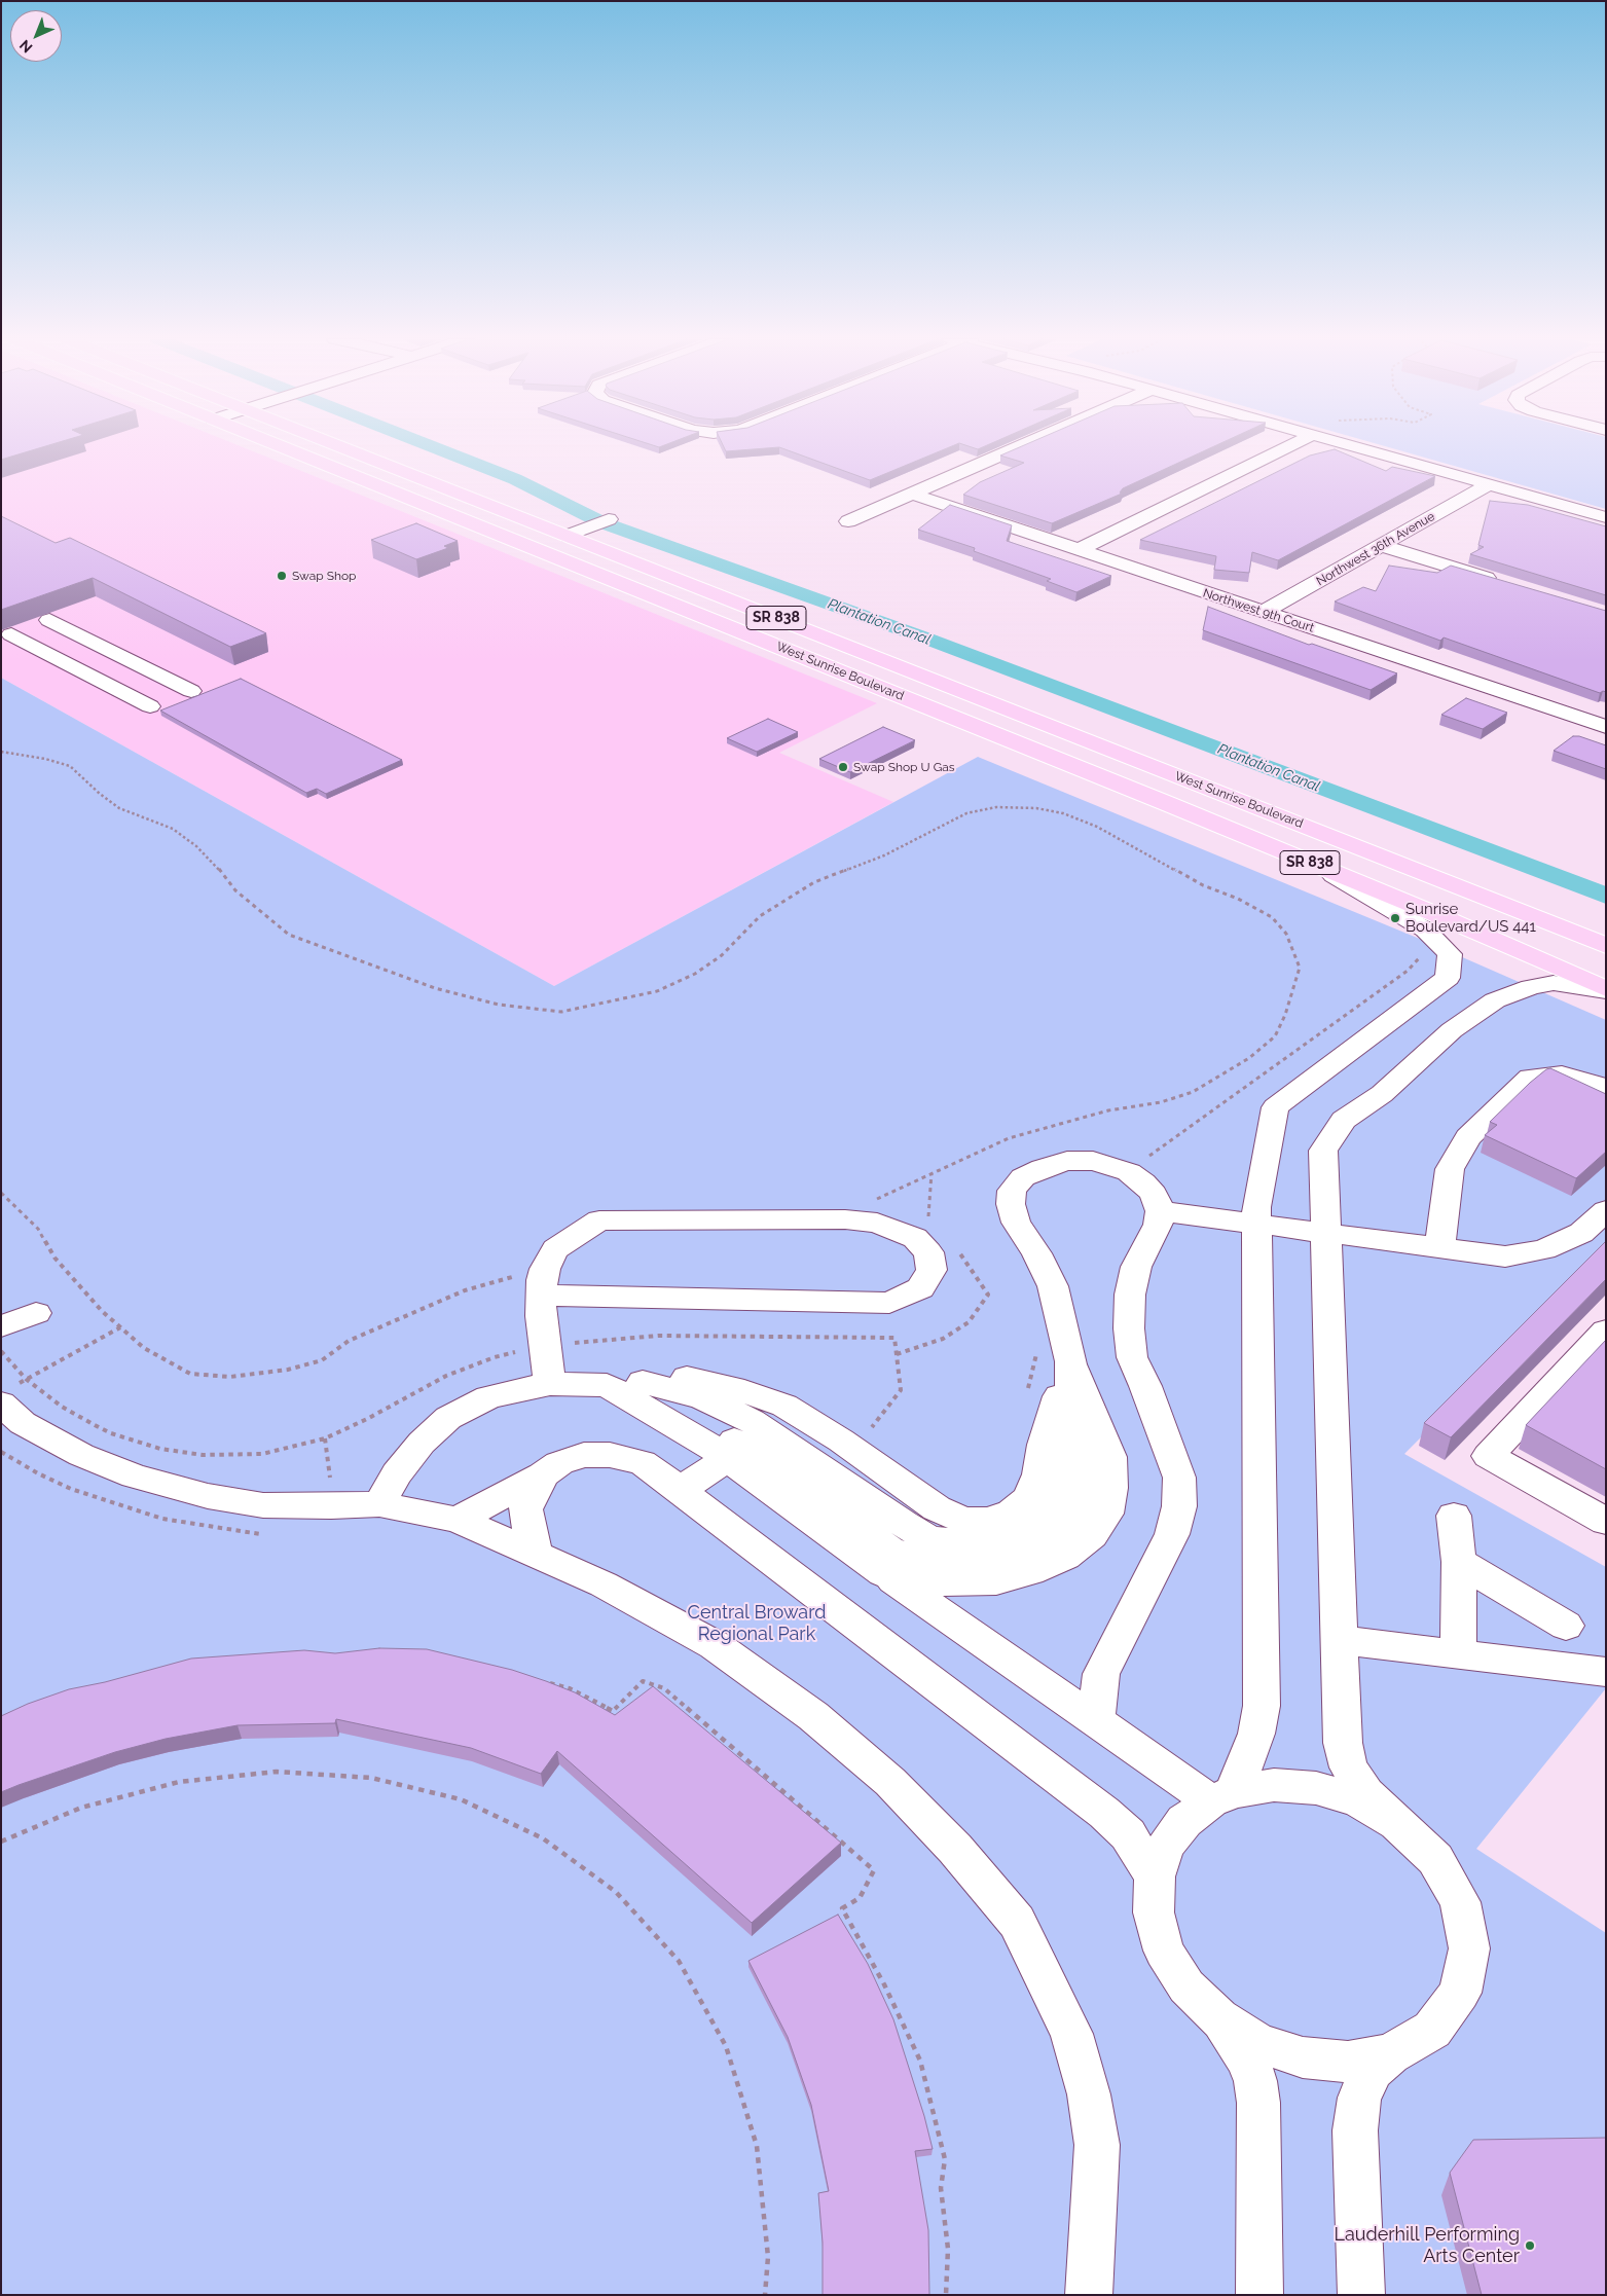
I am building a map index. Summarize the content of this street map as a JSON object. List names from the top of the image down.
{
  "streets": {
    "main road": ["SR 838", "West Sunrise Boulevard"],
    "street": ["Northwest 36th Avenue", "Northwest 9th Court"]
  },
  "crossings": [
    ["Northwest 36th Avenue", "Northwest 9th Court"]
  ],
  "water": ["Plantation Canal"],
  "parks": ["Central Broward Regional Park"],
  "places": [
    "Swap Shop",
    "Swap Shop U Gas",
    "Sunrise Boulevard/US 441",
    "Lauderhill Performing Arts Center"
  ],
  "north": "bottom left"
}
